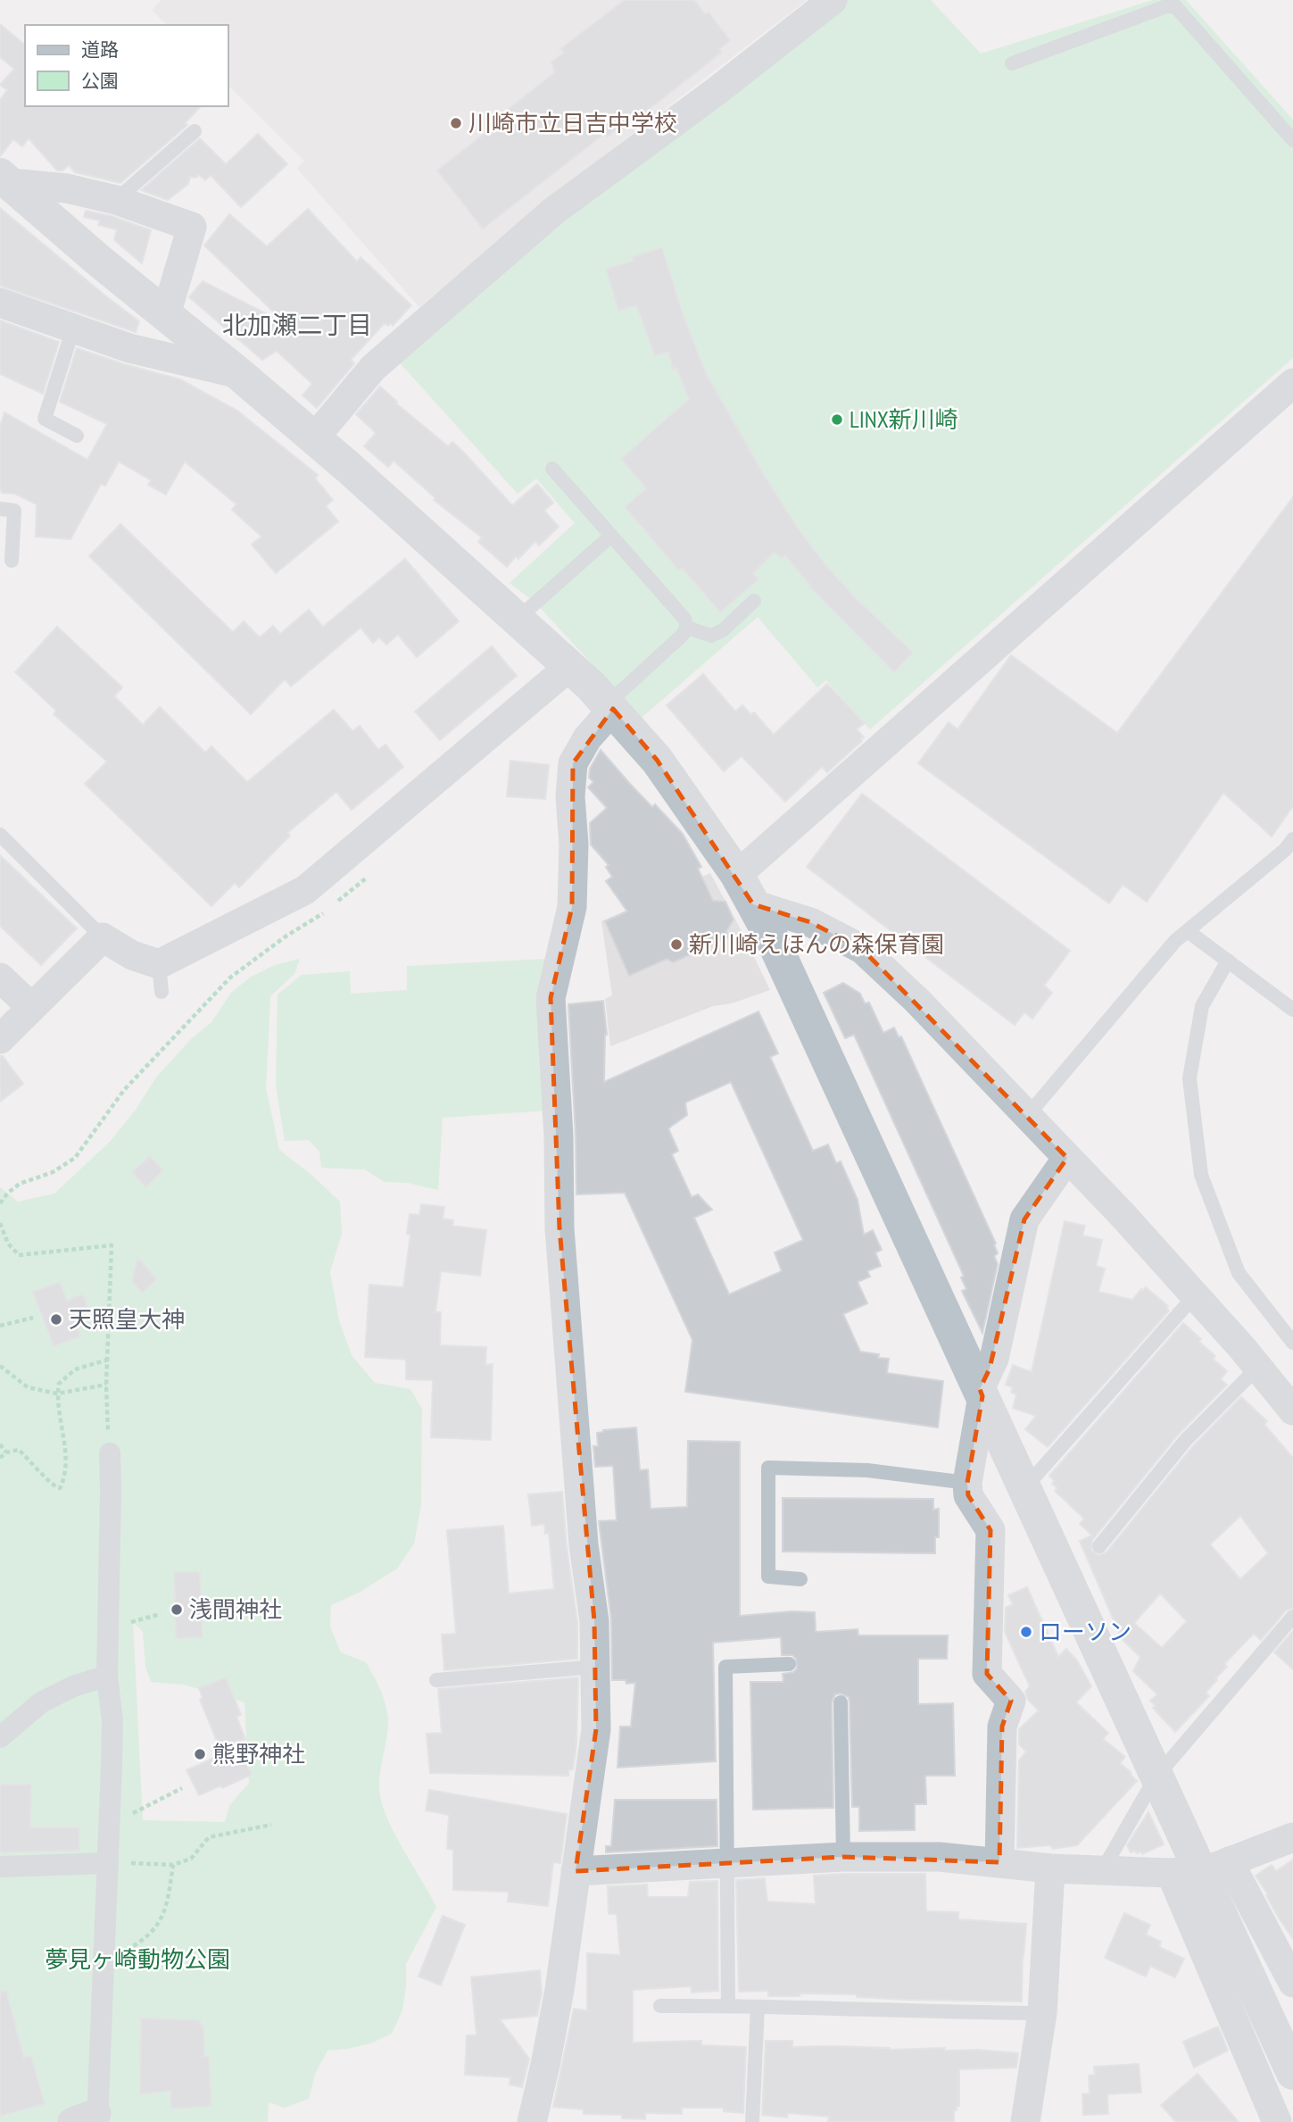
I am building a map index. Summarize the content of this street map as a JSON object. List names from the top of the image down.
{
  "districts": ["北加瀬二丁目"],
  "parks": ["夢見ヶ崎動物公園"],
  "places": [
    "川崎市立日吉中学校",
    "LINX新川崎",
    "新川崎えほんの森保育園",
    "天照皇大神",
    "浅間神社",
    "ローソン",
    "熊野神社"
  ],
  "legend": ["道路", "公園"]
}
